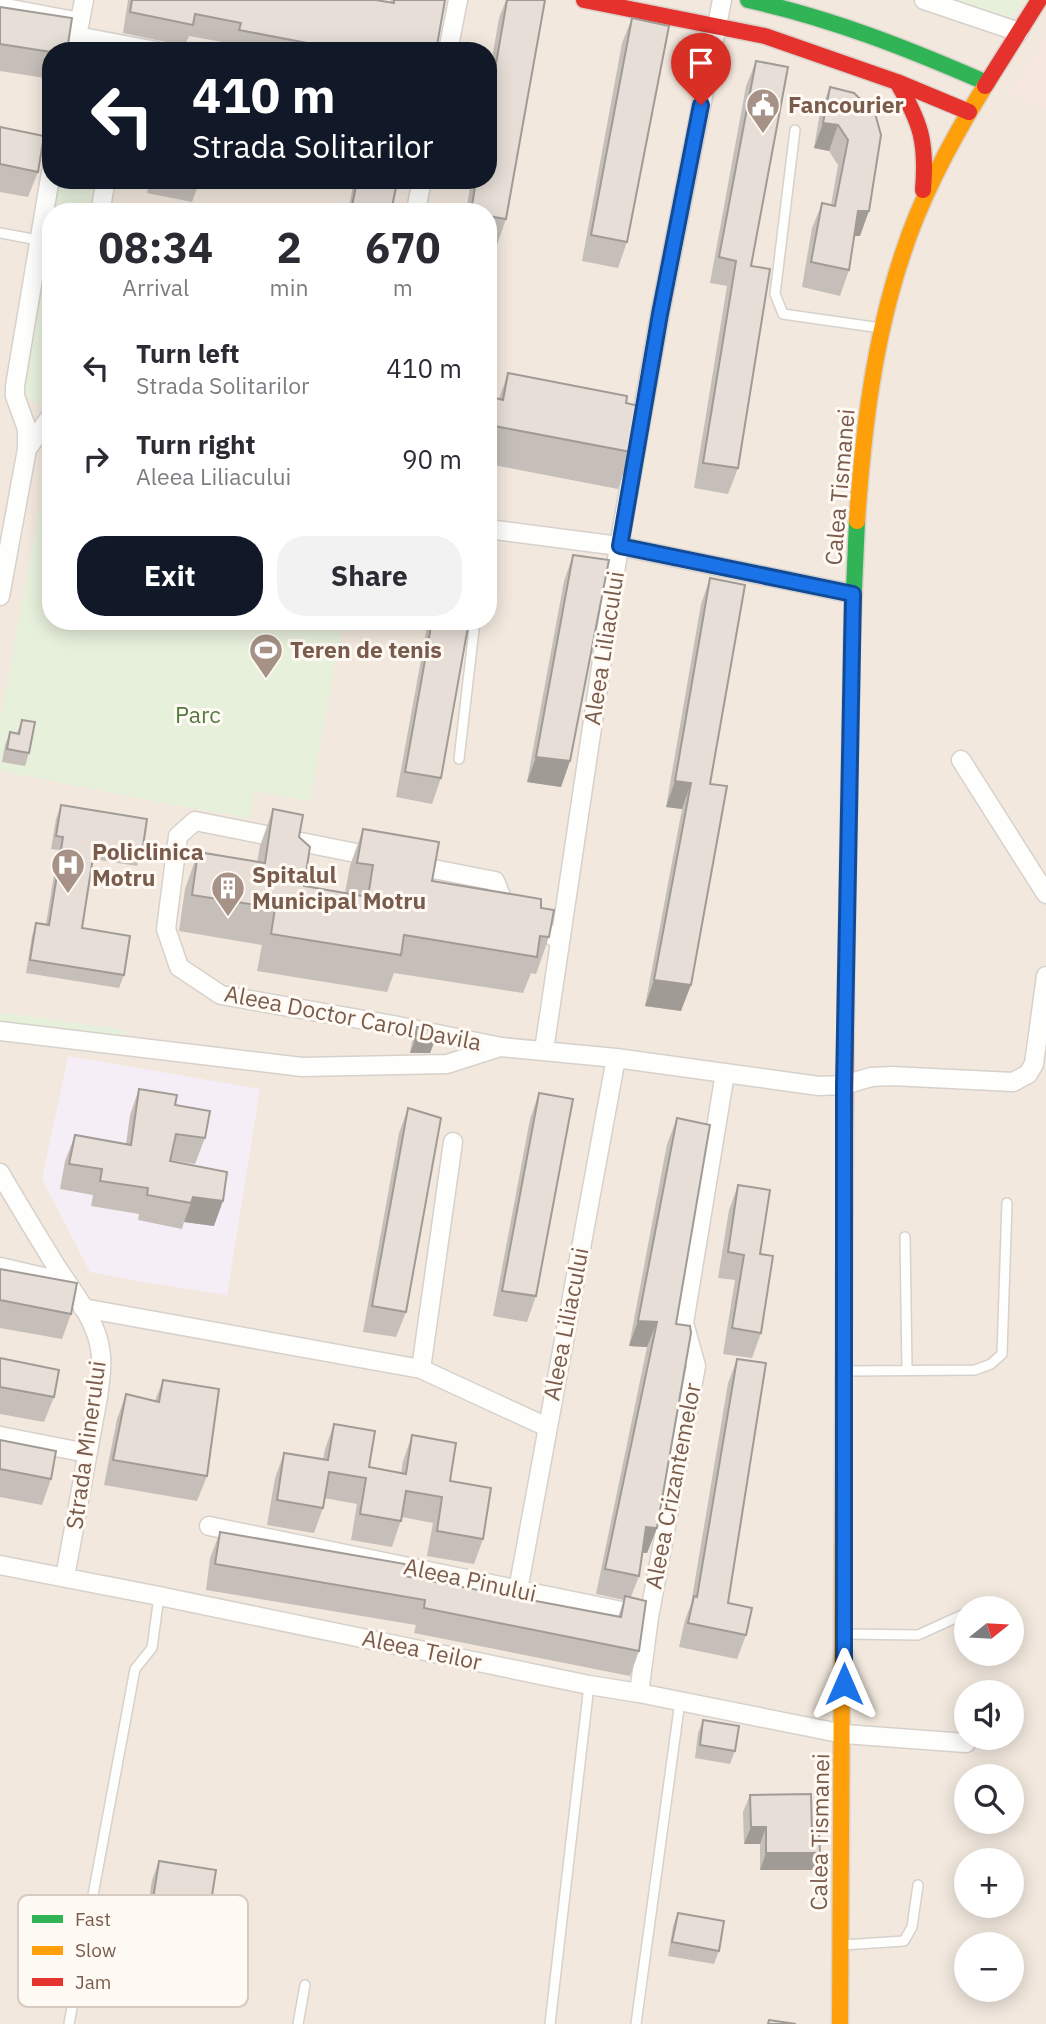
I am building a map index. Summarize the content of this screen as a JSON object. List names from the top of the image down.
{
  "streets": {
    "main road": ["Calea Tismanei"],
    "street": [
      "Aleea Liliacului",
      "Aleea Doctor Carol Davila",
      "Strada Minerului",
      "Aleea Crizantemelor",
      "Aleea Pinului",
      "Aleea Teilor"
    ]
  },
  "crossings": [
    ["Calea Tismanei", "Aleea Doctor Carol Davila"],
    ["Calea Tismanei", "Aleea Teilor"],
    ["Aleea Liliacului", "Aleea Doctor Carol Davila"],
    ["Aleea Liliacului", "Aleea Pinului"],
    ["Aleea Doctor Carol Davila", "Aleea Crizantemelor"],
    ["Strada Minerului", "Aleea Teilor"],
    ["Aleea Crizantemelor", "Aleea Pinului"],
    ["Aleea Crizantemelor", "Aleea Teilor"]
  ],
  "parks": ["Parc"],
  "places": {
    "public building": ["Fancourier"],
    "sports": ["Teren de tenis"],
    "hospital": ["Policlinica Motru"],
    "building": ["Spitalul Municipal Motru"]
  },
  "legend": ["Fast", "Slow", "Jam"],
  "north": "right",
  "page": {
    "turn": ["410 m", "Strada Solitarilor"],
    "eta": [
      "08:34",
      "Arrival",
      "2",
      "min",
      "670",
      "m"
    ],
    "list": [
      {
        "name": "Turn left",
        "note": "Strada Solitarilor",
        "value": "410 m"
      },
      {
        "name": "Turn right",
        "note": "Aleea Liliacului",
        "value": "90 m"
      }
    ],
    "buttons": ["Exit", "Share"],
    "map_buttons": ["+", "−"]
  }
}
